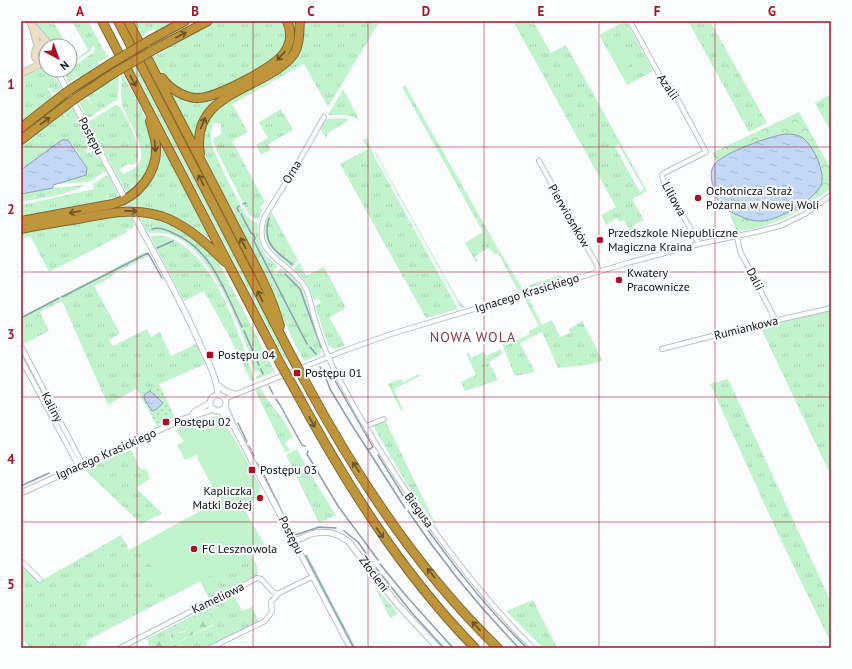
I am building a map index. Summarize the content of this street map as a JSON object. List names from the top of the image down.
{
  "streets": {
    "street": [
      "Azalii",
      "Postępu",
      "Orna",
      "Liliowa",
      "Pierwiosnków",
      "Dalii",
      "Ignacego Krasickiego",
      "Rumiankowa",
      "Kaliny",
      "Biegusa",
      "Złocieni",
      "Kameliowa"
    ]
  },
  "crossings": [
    ["Azalii", "Liliowa"],
    ["Postępu", "Ignacego Krasickiego"],
    ["Postępu", "Złocieni"],
    ["Orna", "Biegusa"],
    ["Liliowa", "Ignacego Krasickiego"],
    ["Pierwiosnków", "Ignacego Krasickiego"],
    ["Dalii", "Ignacego Krasickiego"],
    ["Dalii", "Rumiankowa"],
    ["Ignacego Krasickiego", "Kaliny"],
    ["Ignacego Krasickiego", "Biegusa"]
  ],
  "districts": ["NOWA WOLA"],
  "places": {
    "other": [
      "Ochotnicza Straż Pożarna w Nowej Woli",
      "Przedszkole Niepubliczne Magiczna Kraina",
      "Kwatery Pracownicze",
      "Kapliczka Matki Bożej",
      "FC Lesznowola"
    ],
    "transit": [
      "Postępu 04",
      "Postępu 01",
      "Postępu 02",
      "Postępu 03"
    ]
  },
  "north": "bottom right",
  "grid": {
    "columns": [
      "A",
      "B",
      "C",
      "D",
      "E",
      "F",
      "G"
    ],
    "rows": [
      "1",
      "2",
      "3",
      "4",
      "5"
    ]
  }
}
